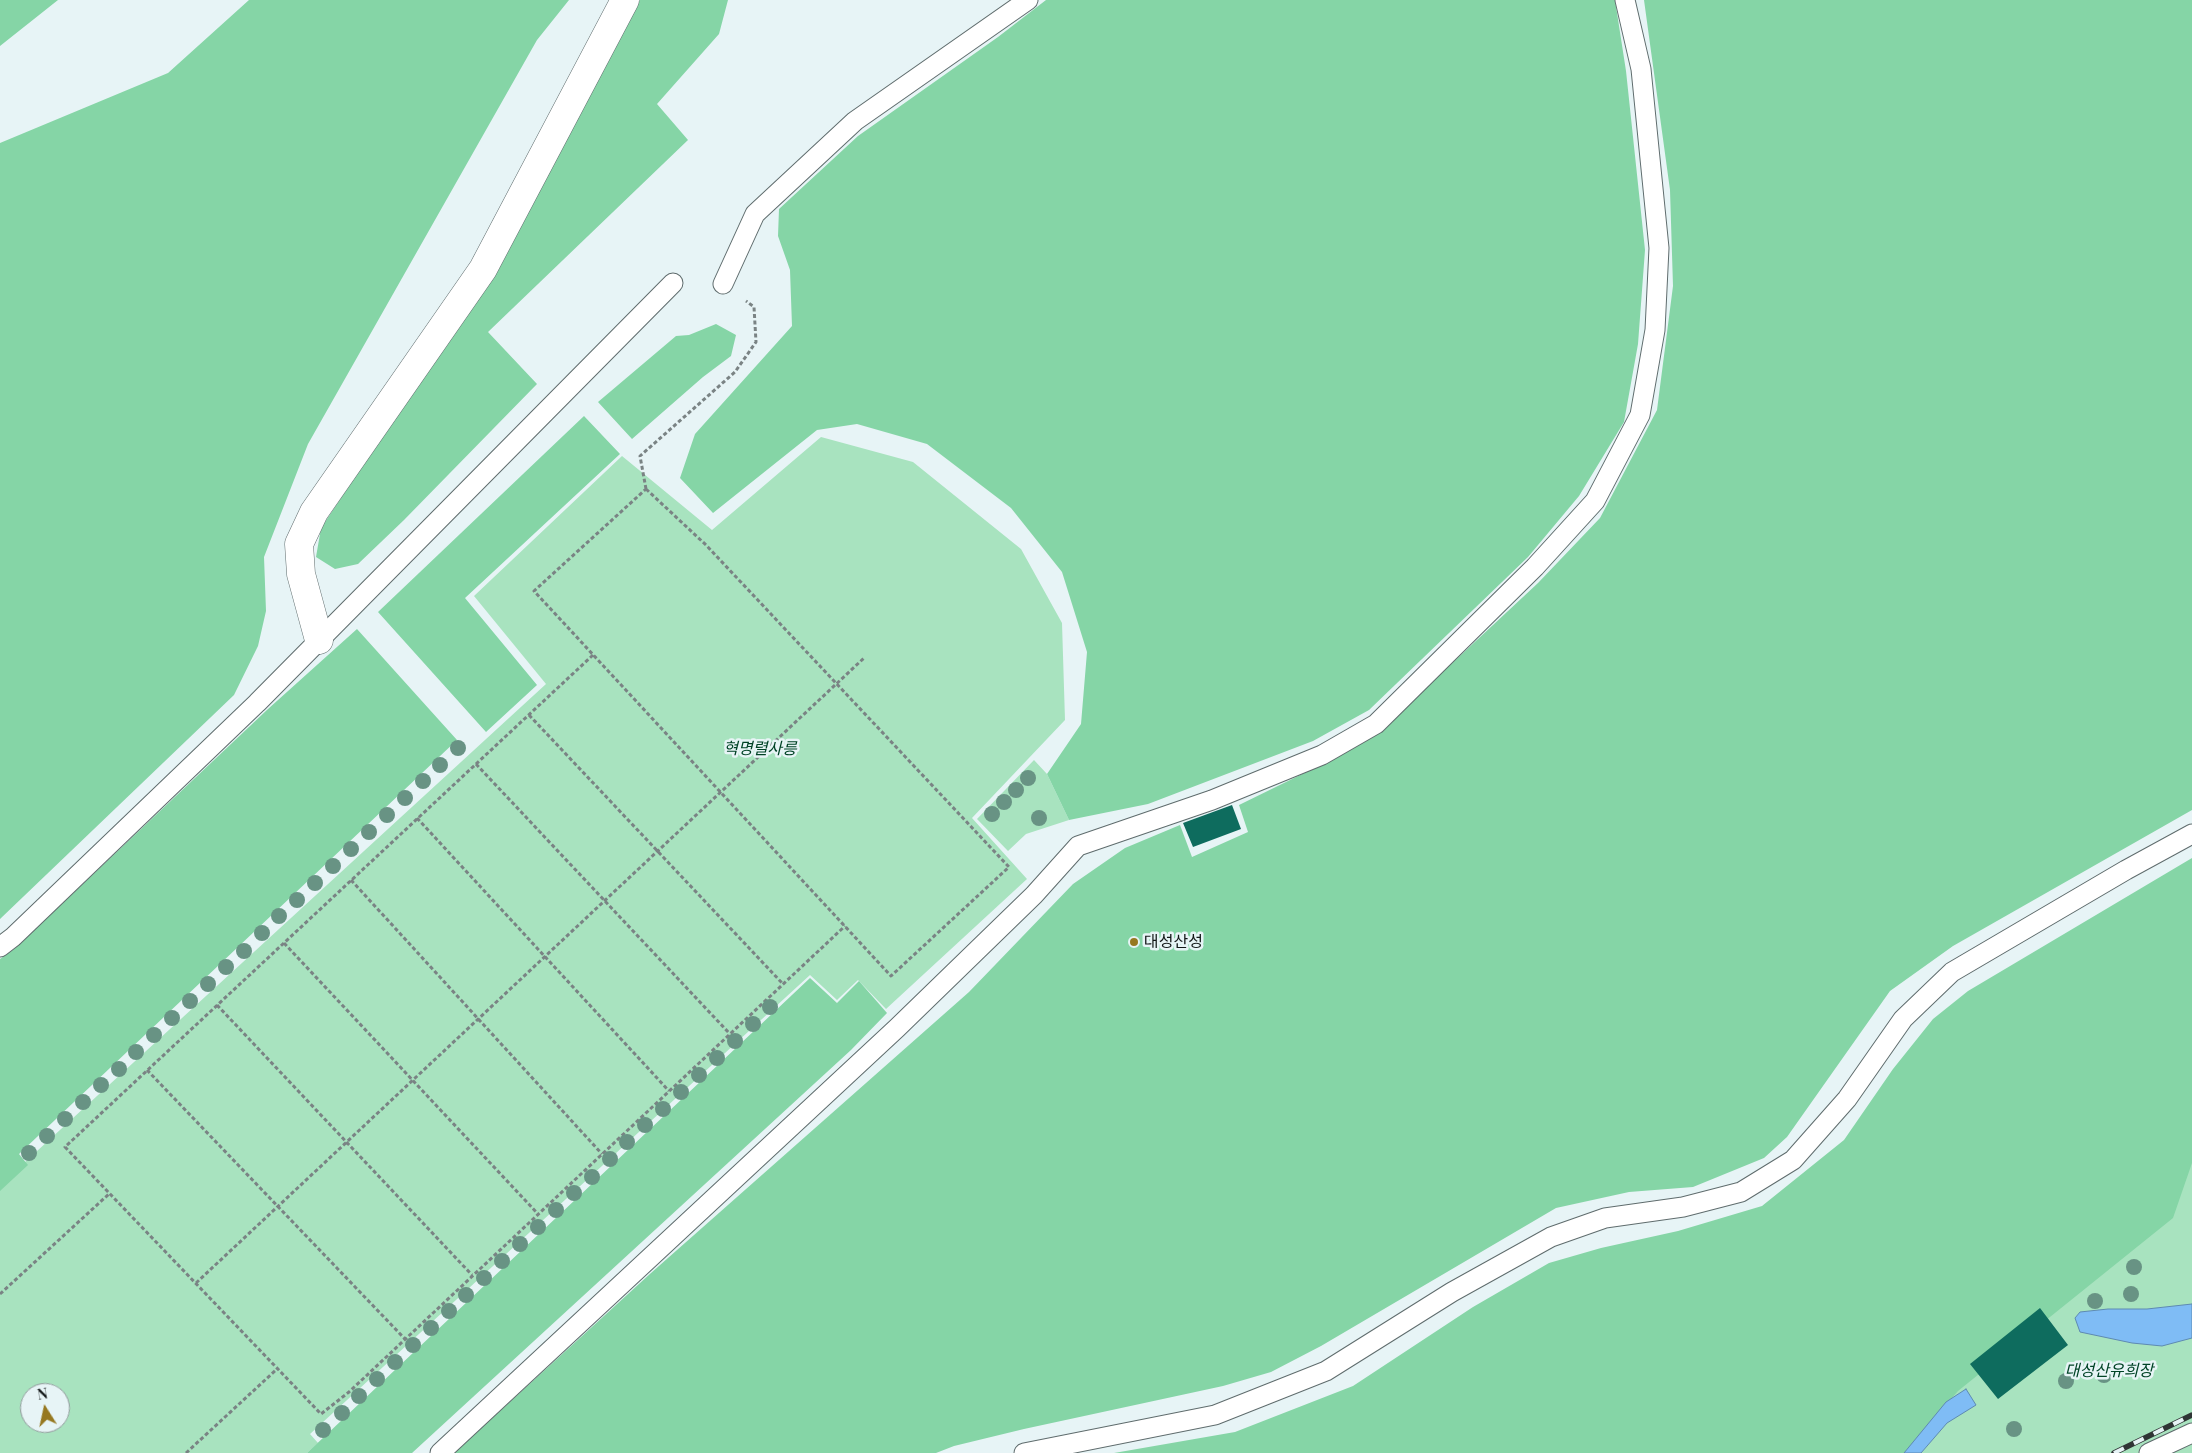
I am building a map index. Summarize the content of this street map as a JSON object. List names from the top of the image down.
{
  "parks": ["혁명렬사릉", "대성산유희장"],
  "places": ["대성산성"],
  "north": "top"
}
